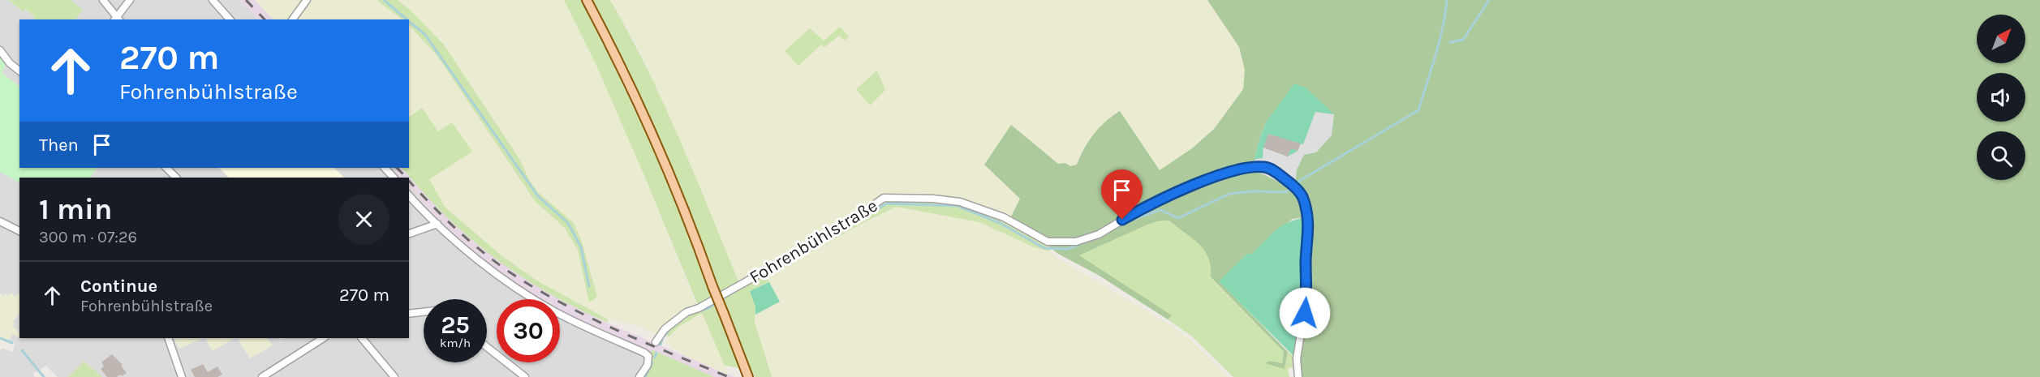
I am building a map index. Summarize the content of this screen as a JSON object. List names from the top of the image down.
{
  "streets": {
    "street": ["Fohrenbühlstraße"]
  },
  "north": "top right",
  "page": {
    "turn": ["270 m", "Fohrenbühlstraße"],
    "then": "Then",
    "heading": ["1 min", "300 m · 07:26"],
    "list": [
      {
        "name": "Continue",
        "note": "Fohrenbühlstraße",
        "value": "270 m"
      }
    ],
    "speed": "25 km/h",
    "limit": "30"
  }
}
